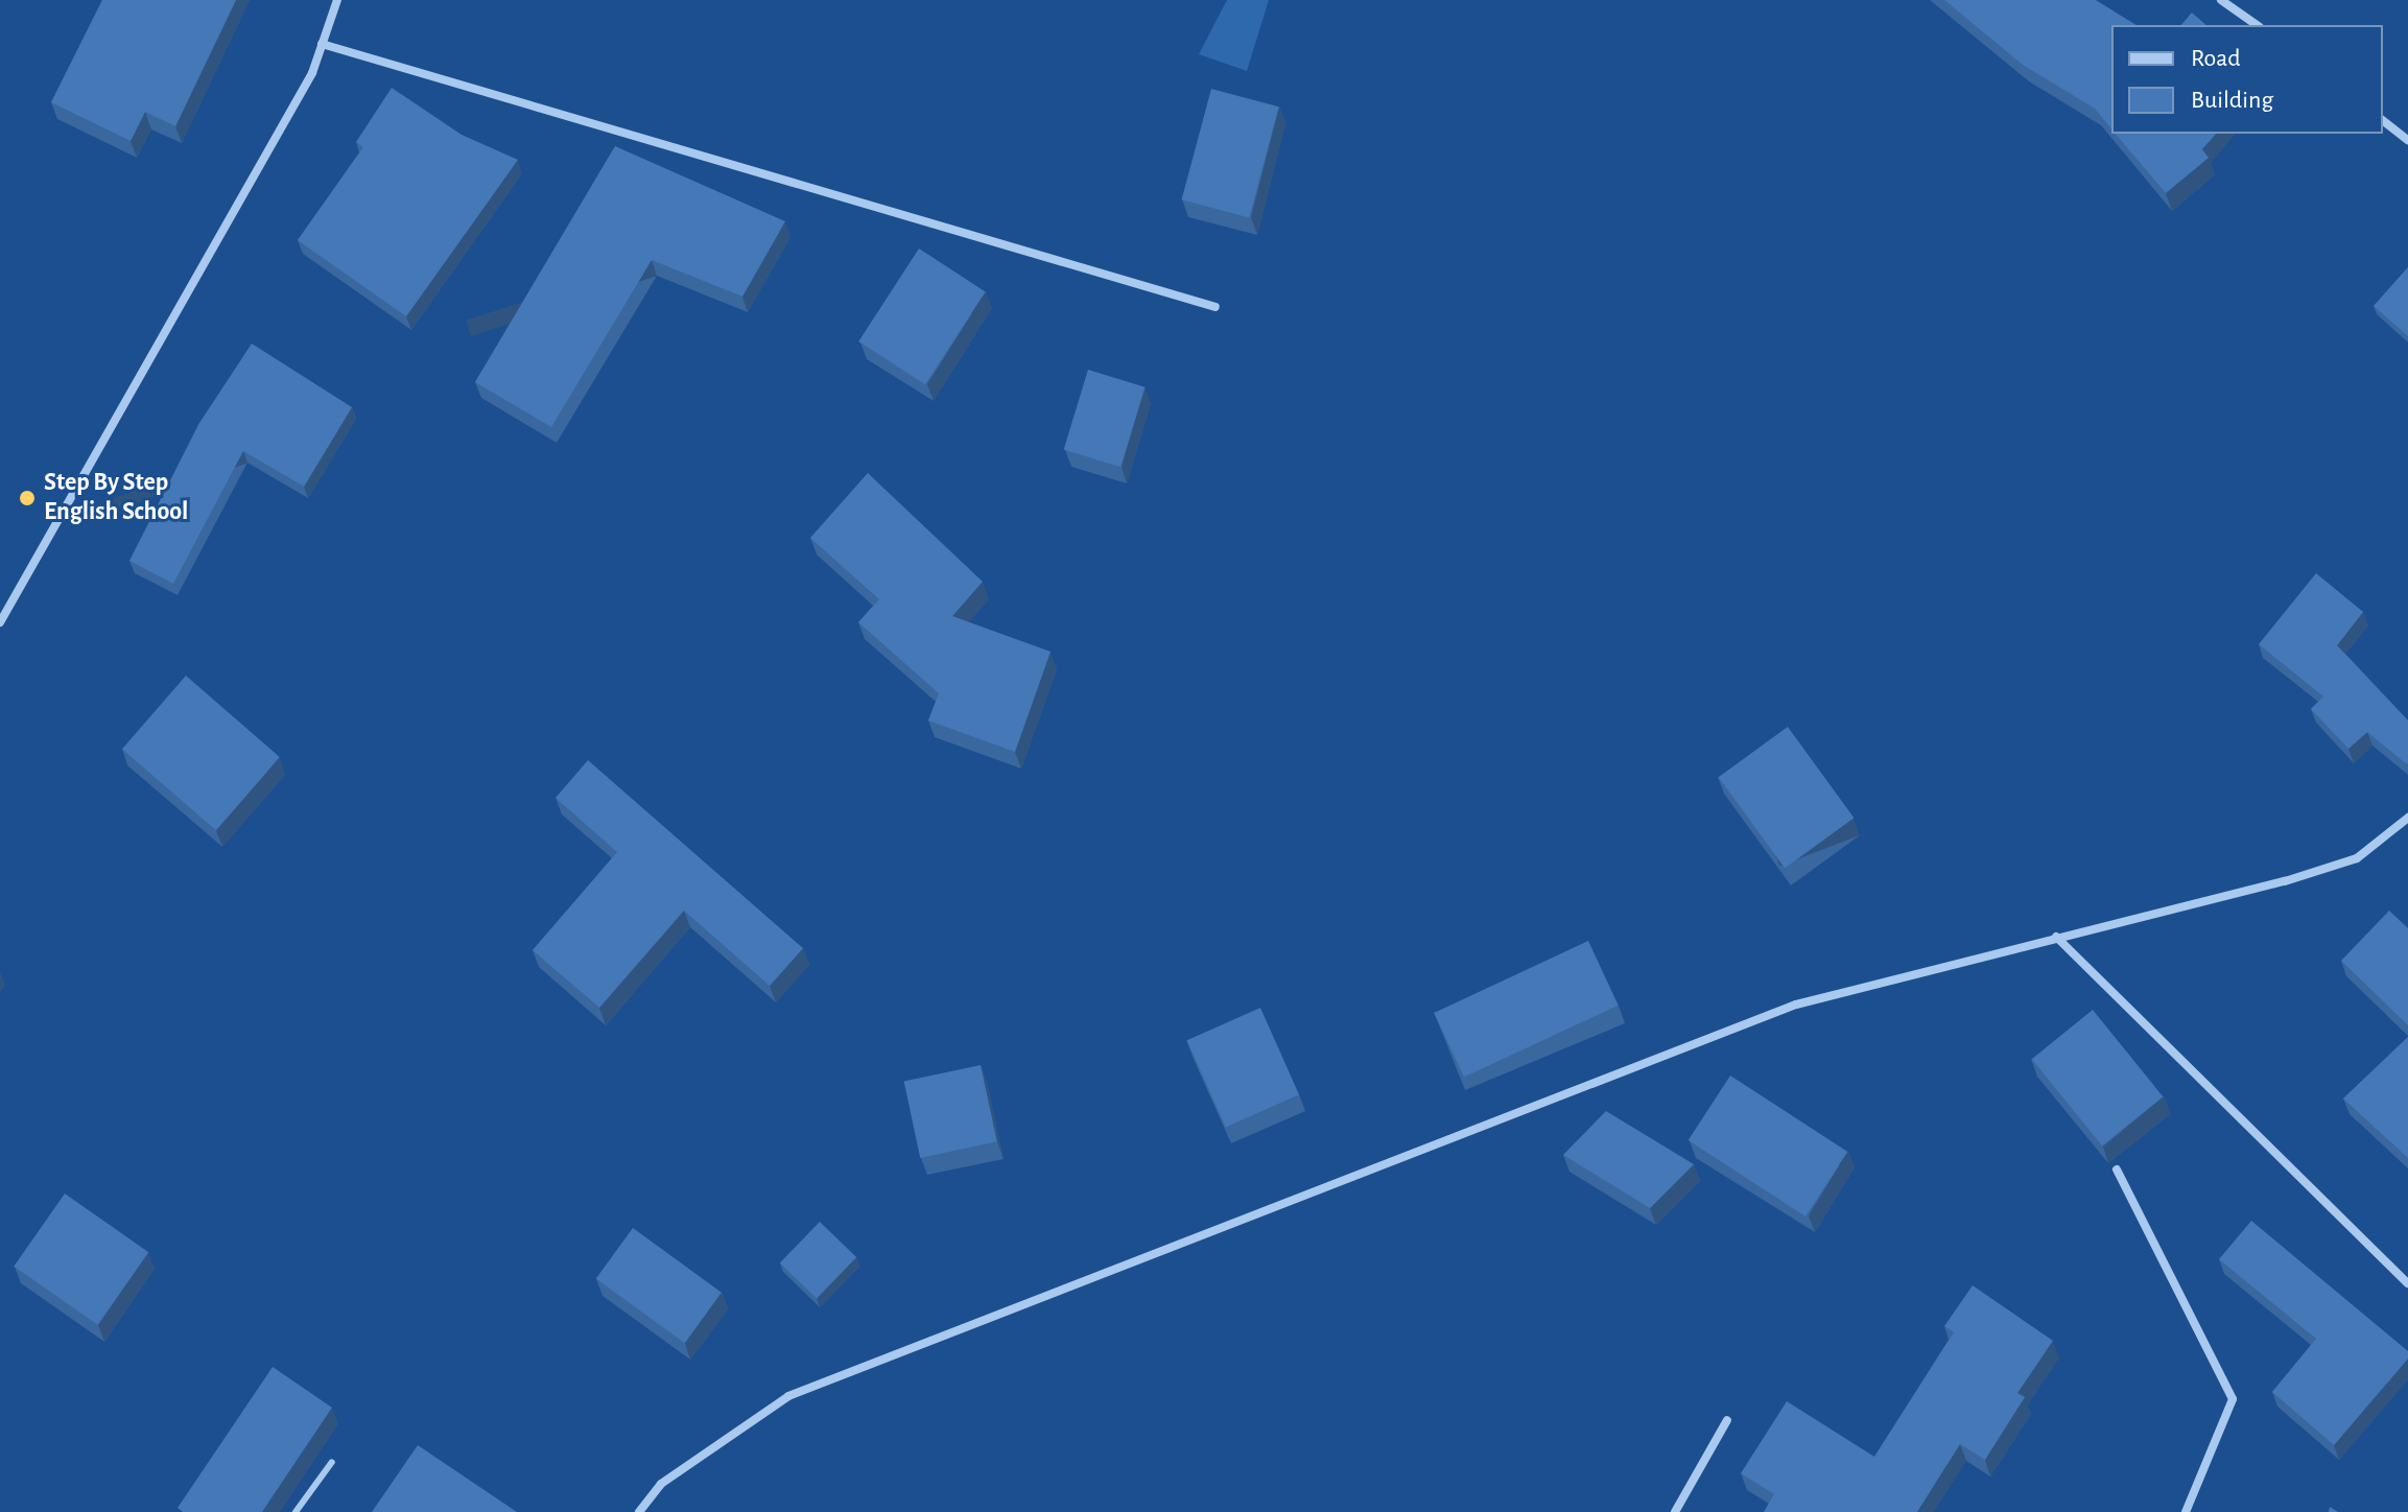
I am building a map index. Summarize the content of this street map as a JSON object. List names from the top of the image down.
{
  "places": ["Step By Step English School"],
  "legend": ["Road", "Building"]
}
